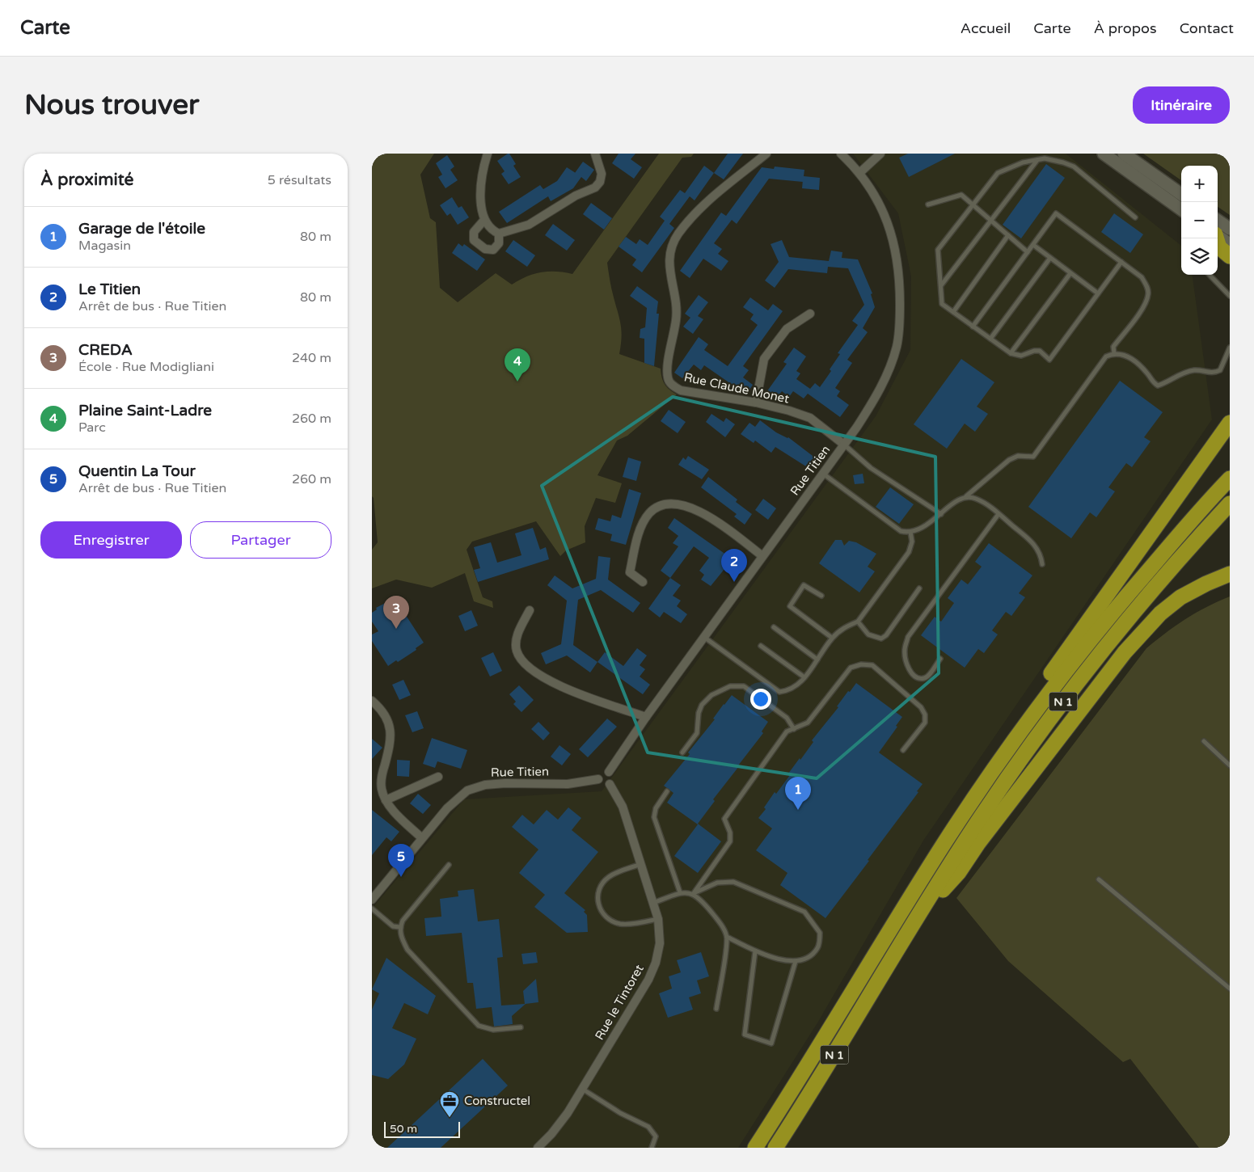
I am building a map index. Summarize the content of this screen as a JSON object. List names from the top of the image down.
{
  "streets": {
    "highway": ["N 1"],
    "street": ["Rue Claude Monet", "Rue Titien", "Rue le Tintoret"]
  },
  "crossings": [
    ["Rue Claude Monet", "Rue Titien"],
    ["Rue Titien", "Rue le Tintoret"]
  ],
  "places": {
    "office": ["Constructel"]
  },
  "scale_bar": "50 m",
  "page": {
    "header": "Carte",
    "nav": [
      "Accueil",
      "Carte",
      "À propos",
      "Contact"
    ],
    "buttons": [
      "Itinéraire",
      ["Enregistrer", "Partager"]
    ],
    "title": "Nous trouver",
    "heading": ["À proximité", "5 résultats"],
    "map_buttons": ["+", "−"],
    "list": [
      {
        "mark": "1",
        "name": "Garage de l'étoile",
        "note": "Magasin",
        "value": "80 m"
      },
      {
        "mark": "2",
        "name": "Le Titien",
        "note": "Arrêt de bus · Rue Titien",
        "value": "80 m"
      },
      {
        "mark": "3",
        "name": "CREDA",
        "note": "École · Rue Modigliani",
        "value": "240 m"
      },
      {
        "mark": "4",
        "name": "Plaine Saint-Ladre",
        "note": "Parc",
        "value": "260 m"
      },
      {
        "mark": "5",
        "name": "Quentin La Tour",
        "note": "Arrêt de bus · Rue Titien",
        "value": "260 m"
      }
    ],
    "pins": [
      "4",
      "2",
      "3",
      "1",
      "5"
    ],
    "scale": "50 m"
  }
}
